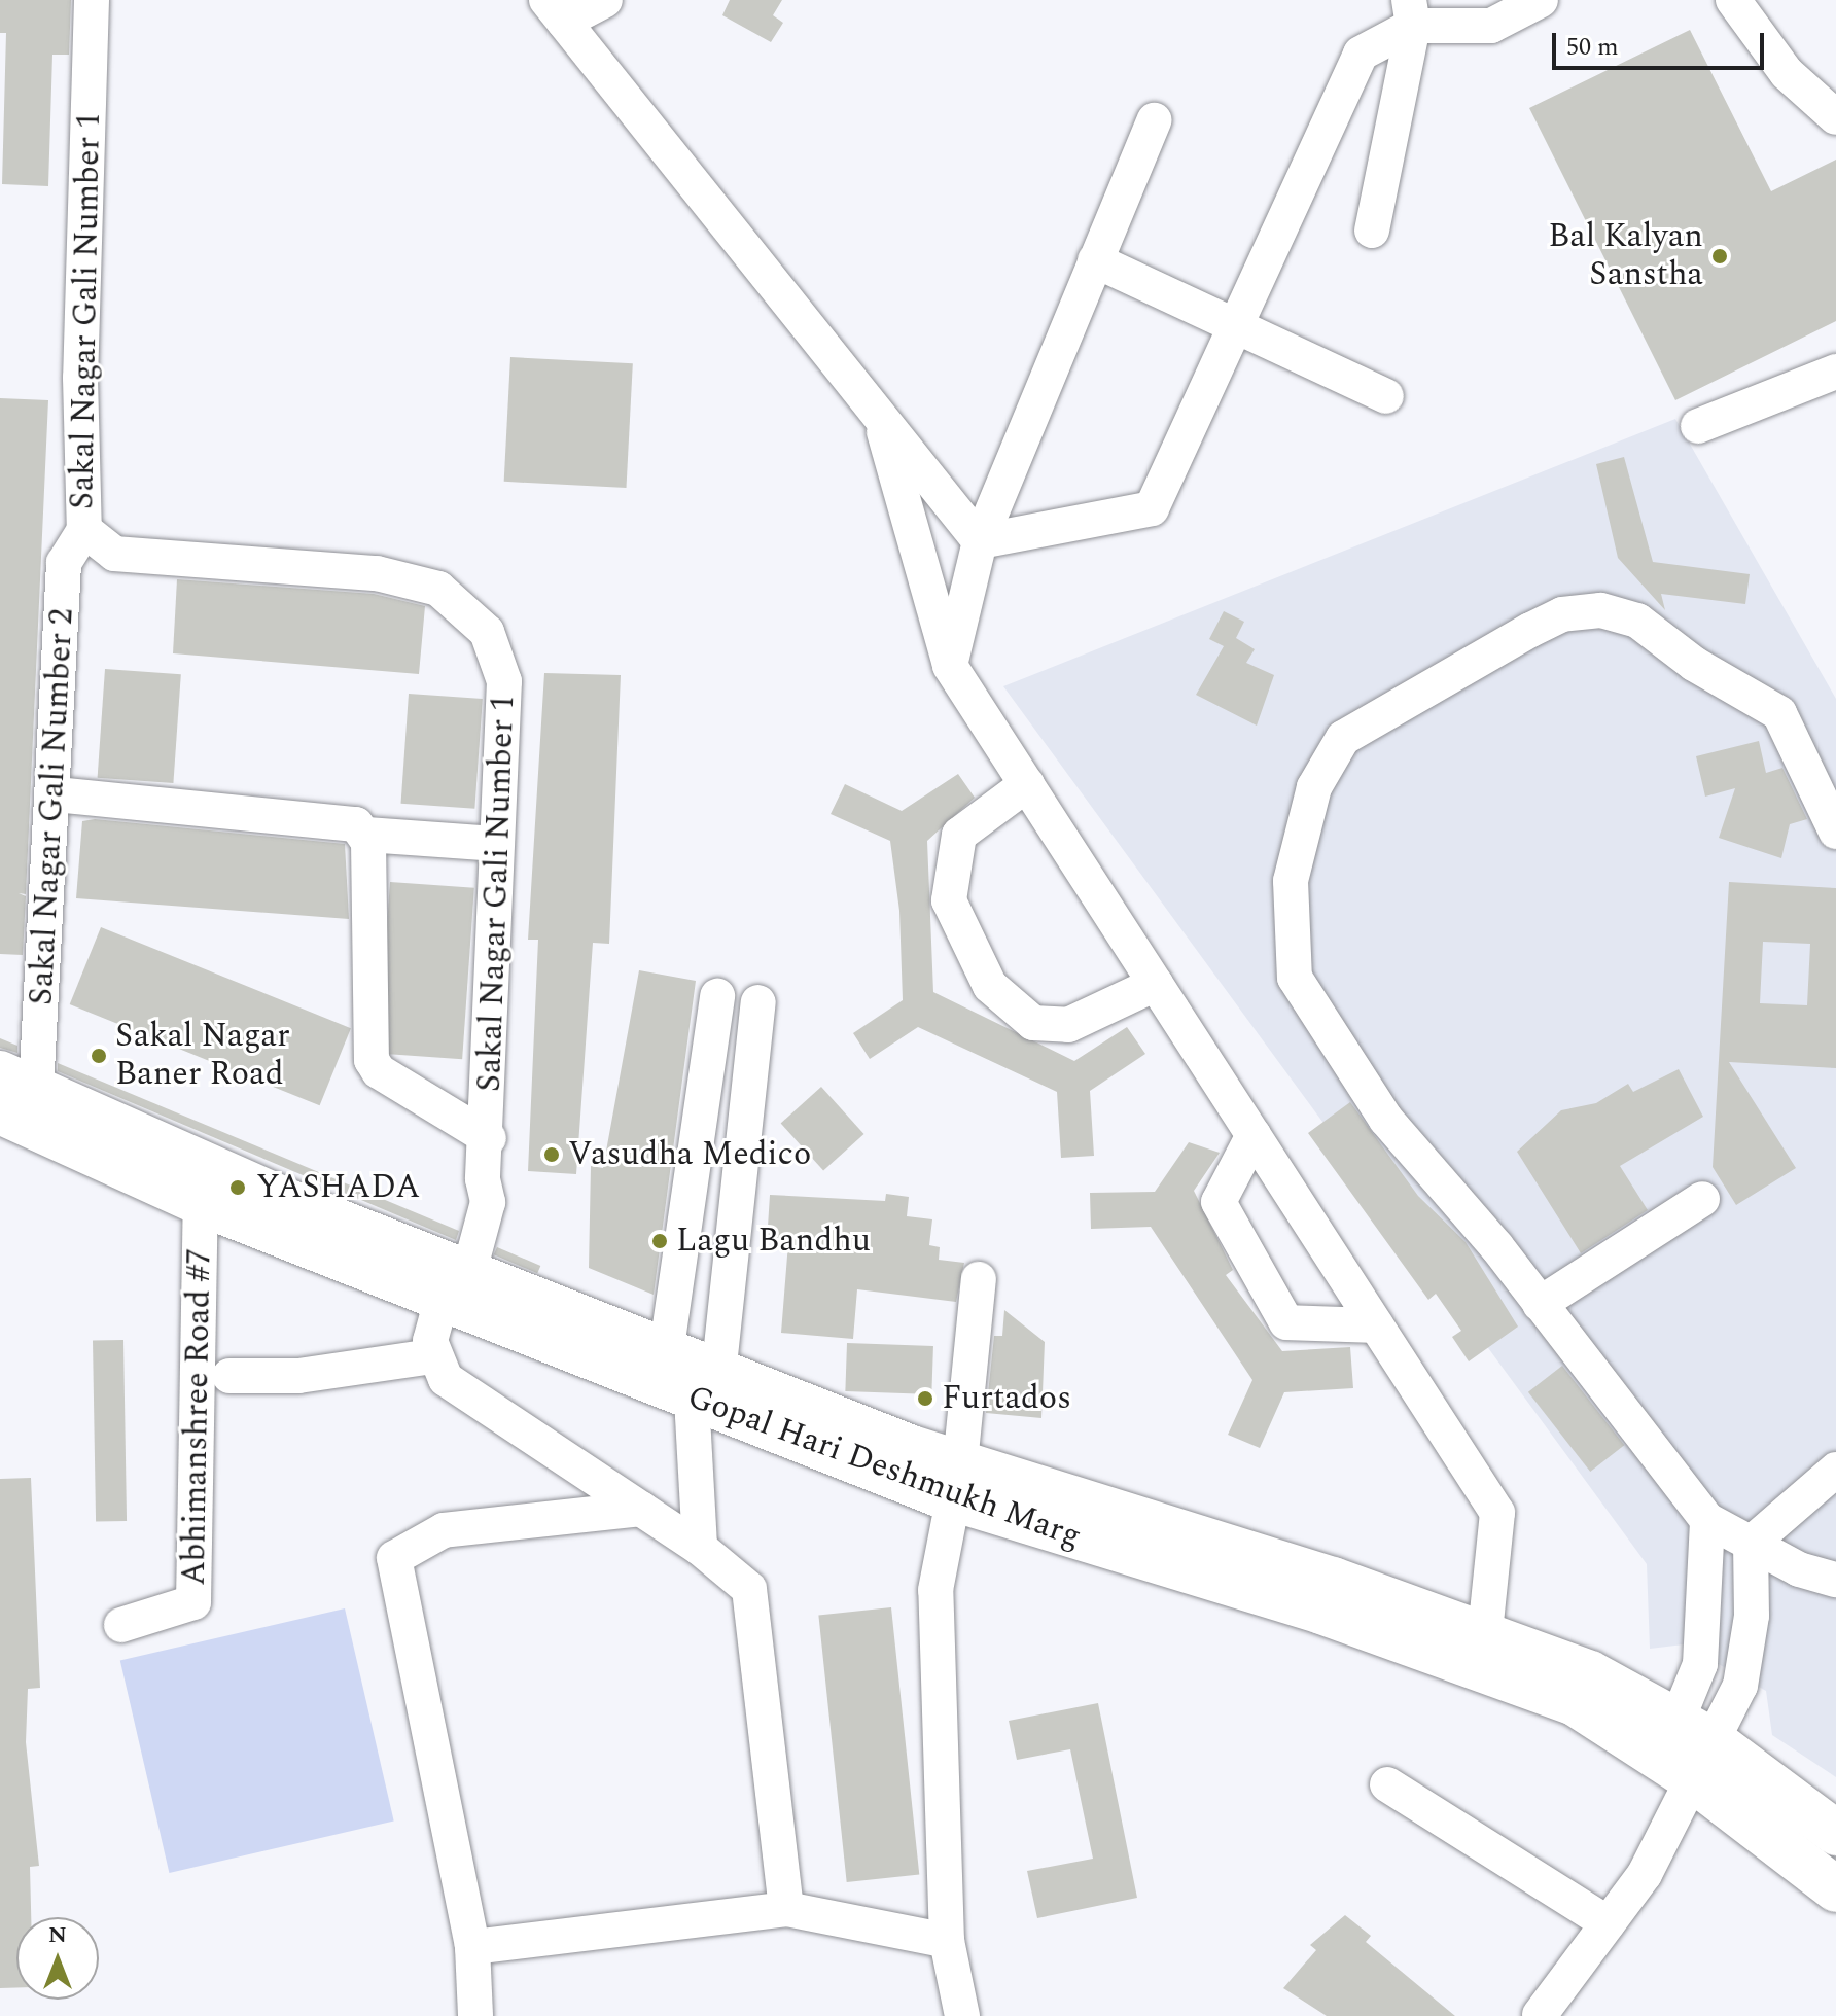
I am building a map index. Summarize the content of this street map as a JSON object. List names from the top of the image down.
{
  "streets": {
    "main road": ["Gopal Hari Deshmukh Marg"],
    "street": ["Sakal Nagar Gali Number 1", "Sakal Nagar Gali Number 2", "Abhimanshree Road #7"]
  },
  "crossings": [
    ["Sakal Nagar Gali Number 1", "Sakal Nagar Gali Number 2"],
    ["Sakal Nagar Gali Number 1", "Gopal Hari Deshmukh Marg"],
    ["Sakal Nagar Gali Number 2", "Gopal Hari Deshmukh Marg"],
    ["Abhimanshree Road #7", "Gopal Hari Deshmukh Marg"]
  ],
  "places": [
    "Bal Kalyan Sanstha",
    "Sakal Nagar Baner Road",
    "Vasudha Medico",
    "YASHADA",
    "Lagu Bandhu",
    "Furtados"
  ],
  "scale_bar": "50 m",
  "north": "top"
}
